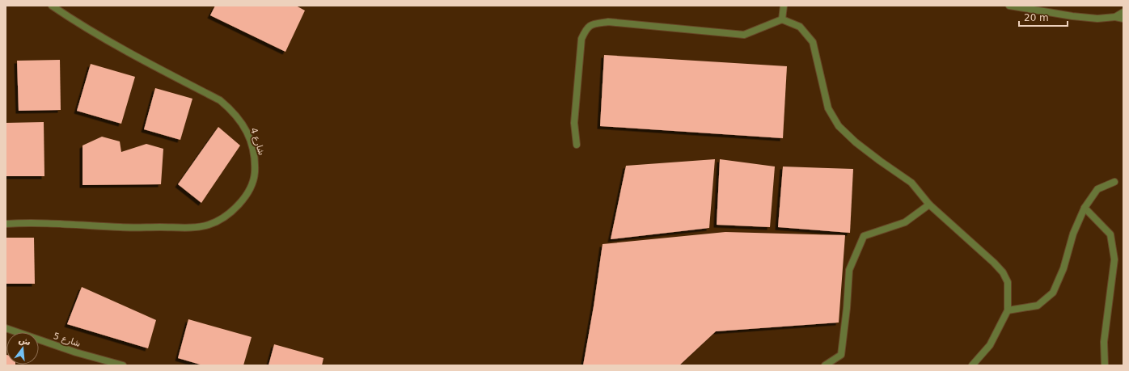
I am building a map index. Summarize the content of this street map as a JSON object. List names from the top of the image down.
{
  "streets": {
    "street": ["شارع 4", "شارع 5"]
  },
  "scale_bar": "20 m",
  "north": "top"
}
